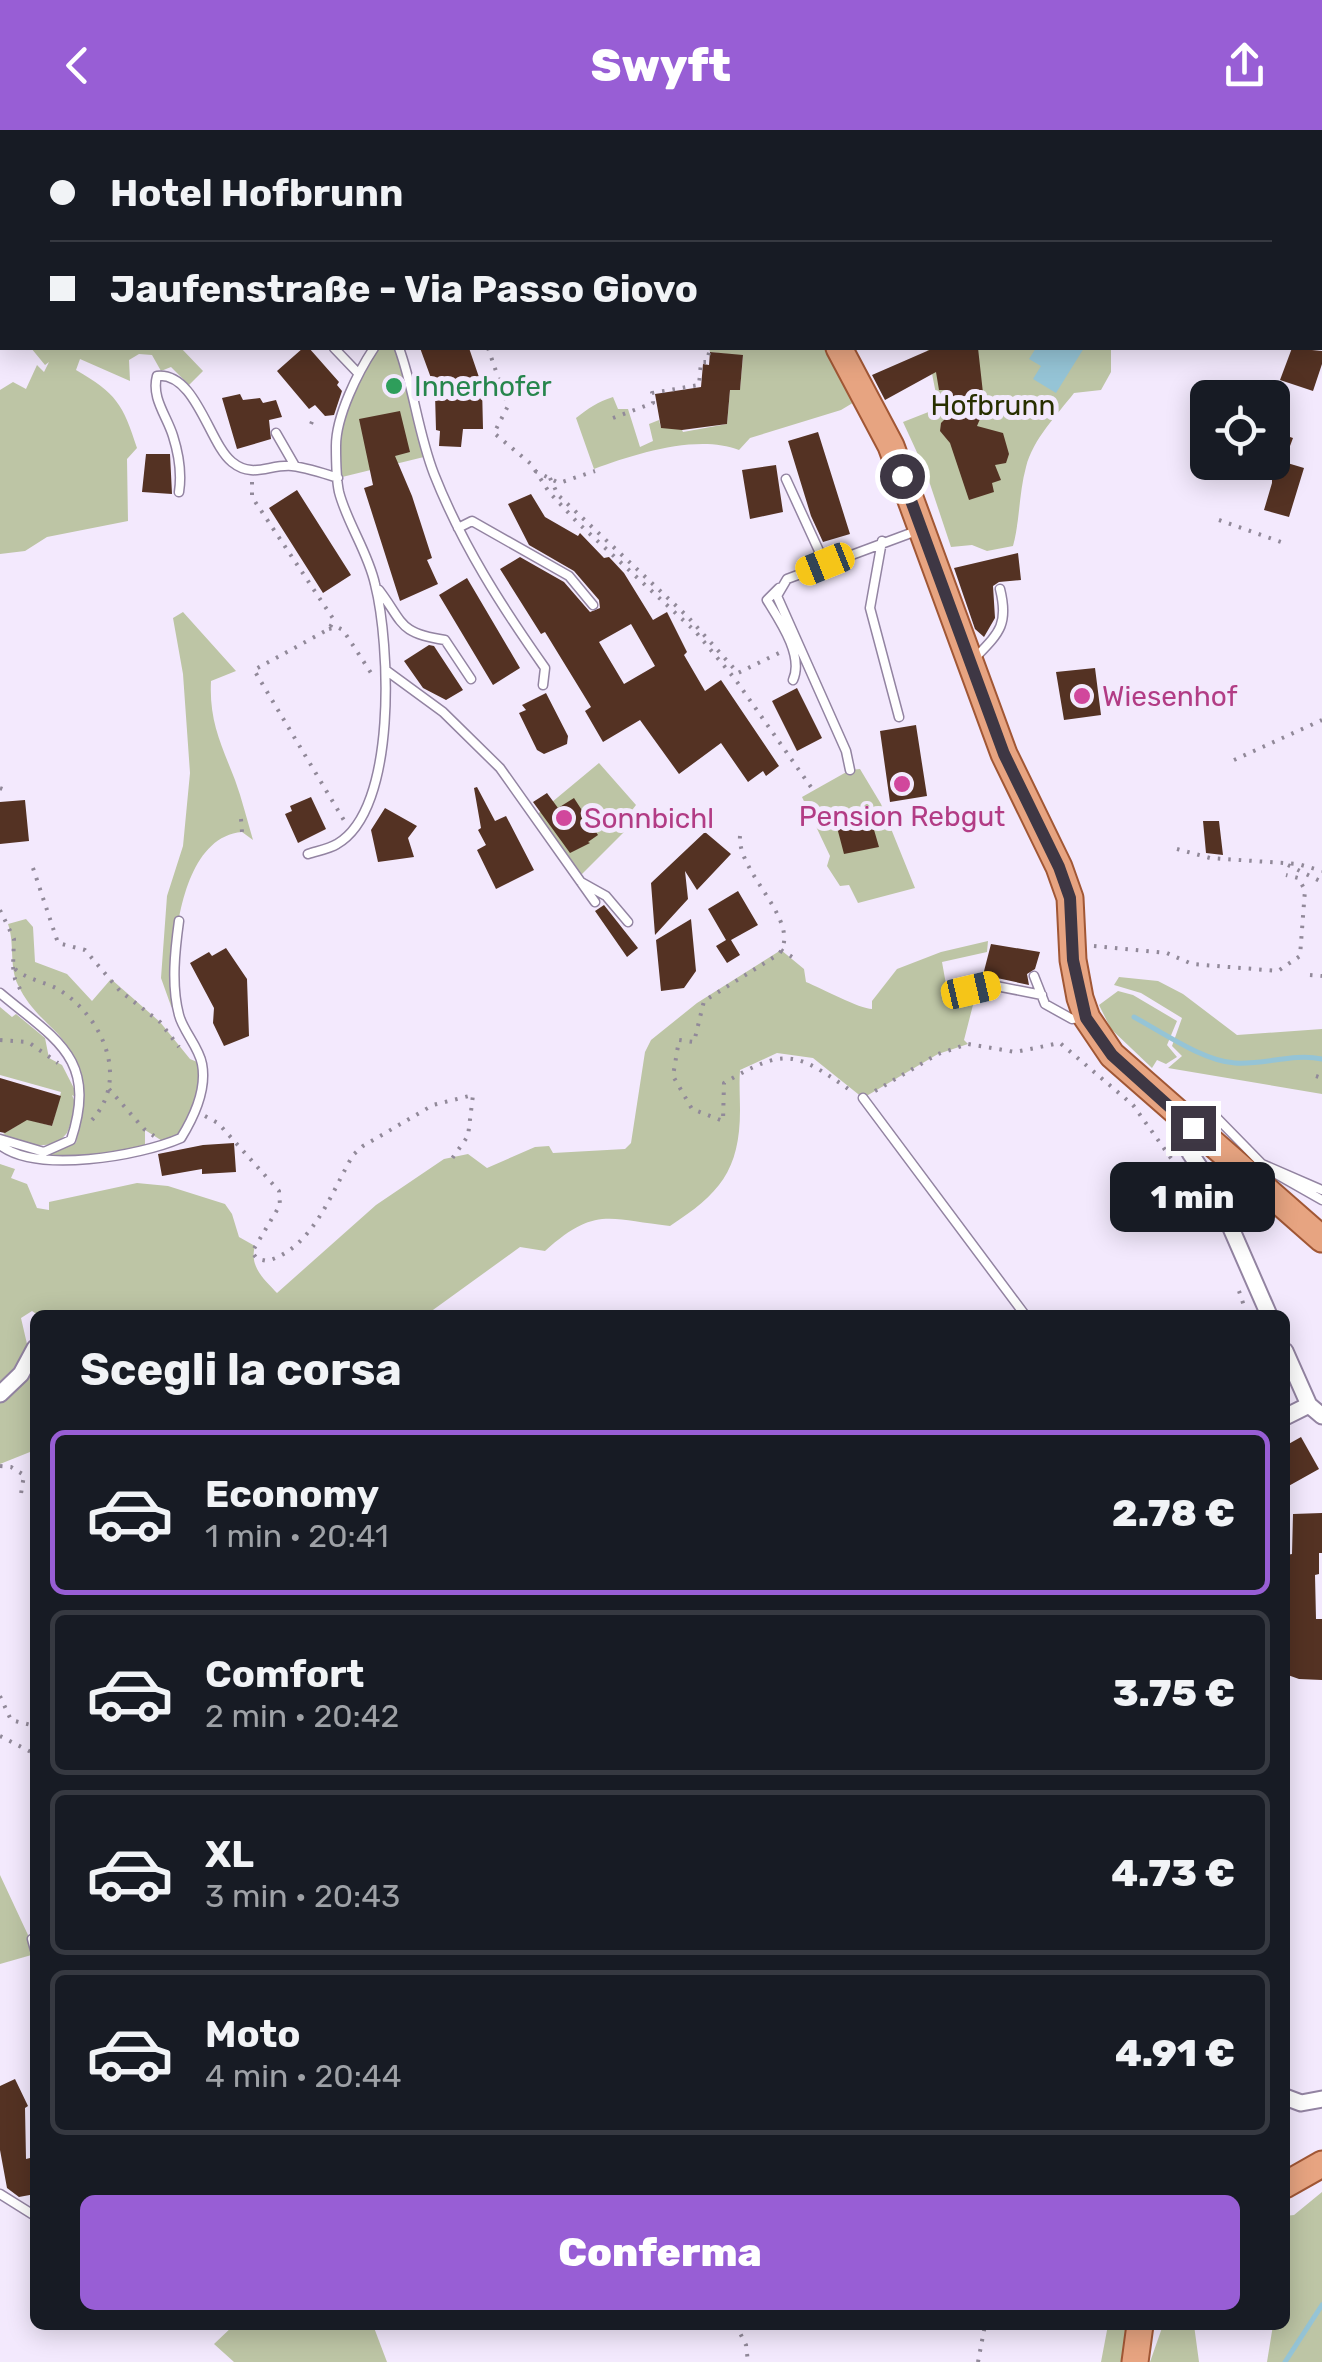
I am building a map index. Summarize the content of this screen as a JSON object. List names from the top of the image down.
{
  "parks": ["Hofbrunn"],
  "places": [
    "Innerhofer",
    "Wiesenhof",
    "Pension Rebgut",
    "Sonnbichl"
  ],
  "page": {
    "header": "Swyft",
    "banner": ["Hotel Hofbrunn", "Jaufenstraße - Via Passo Giovo"],
    "bubble": "1 min",
    "heading": "Scegli la corsa",
    "list": [
      {
        "name": "Economy",
        "note": "1 min · 20:41",
        "value": "2.78 €"
      },
      {
        "name": "Comfort",
        "note": "2 min · 20:42",
        "value": "3.75 €"
      },
      {
        "name": "XL",
        "note": "3 min · 20:43",
        "value": "4.73 €"
      },
      {
        "name": "Moto",
        "note": "4 min · 20:44",
        "value": "4.91 €"
      }
    ],
    "buttons": "Conferma"
  }
}
